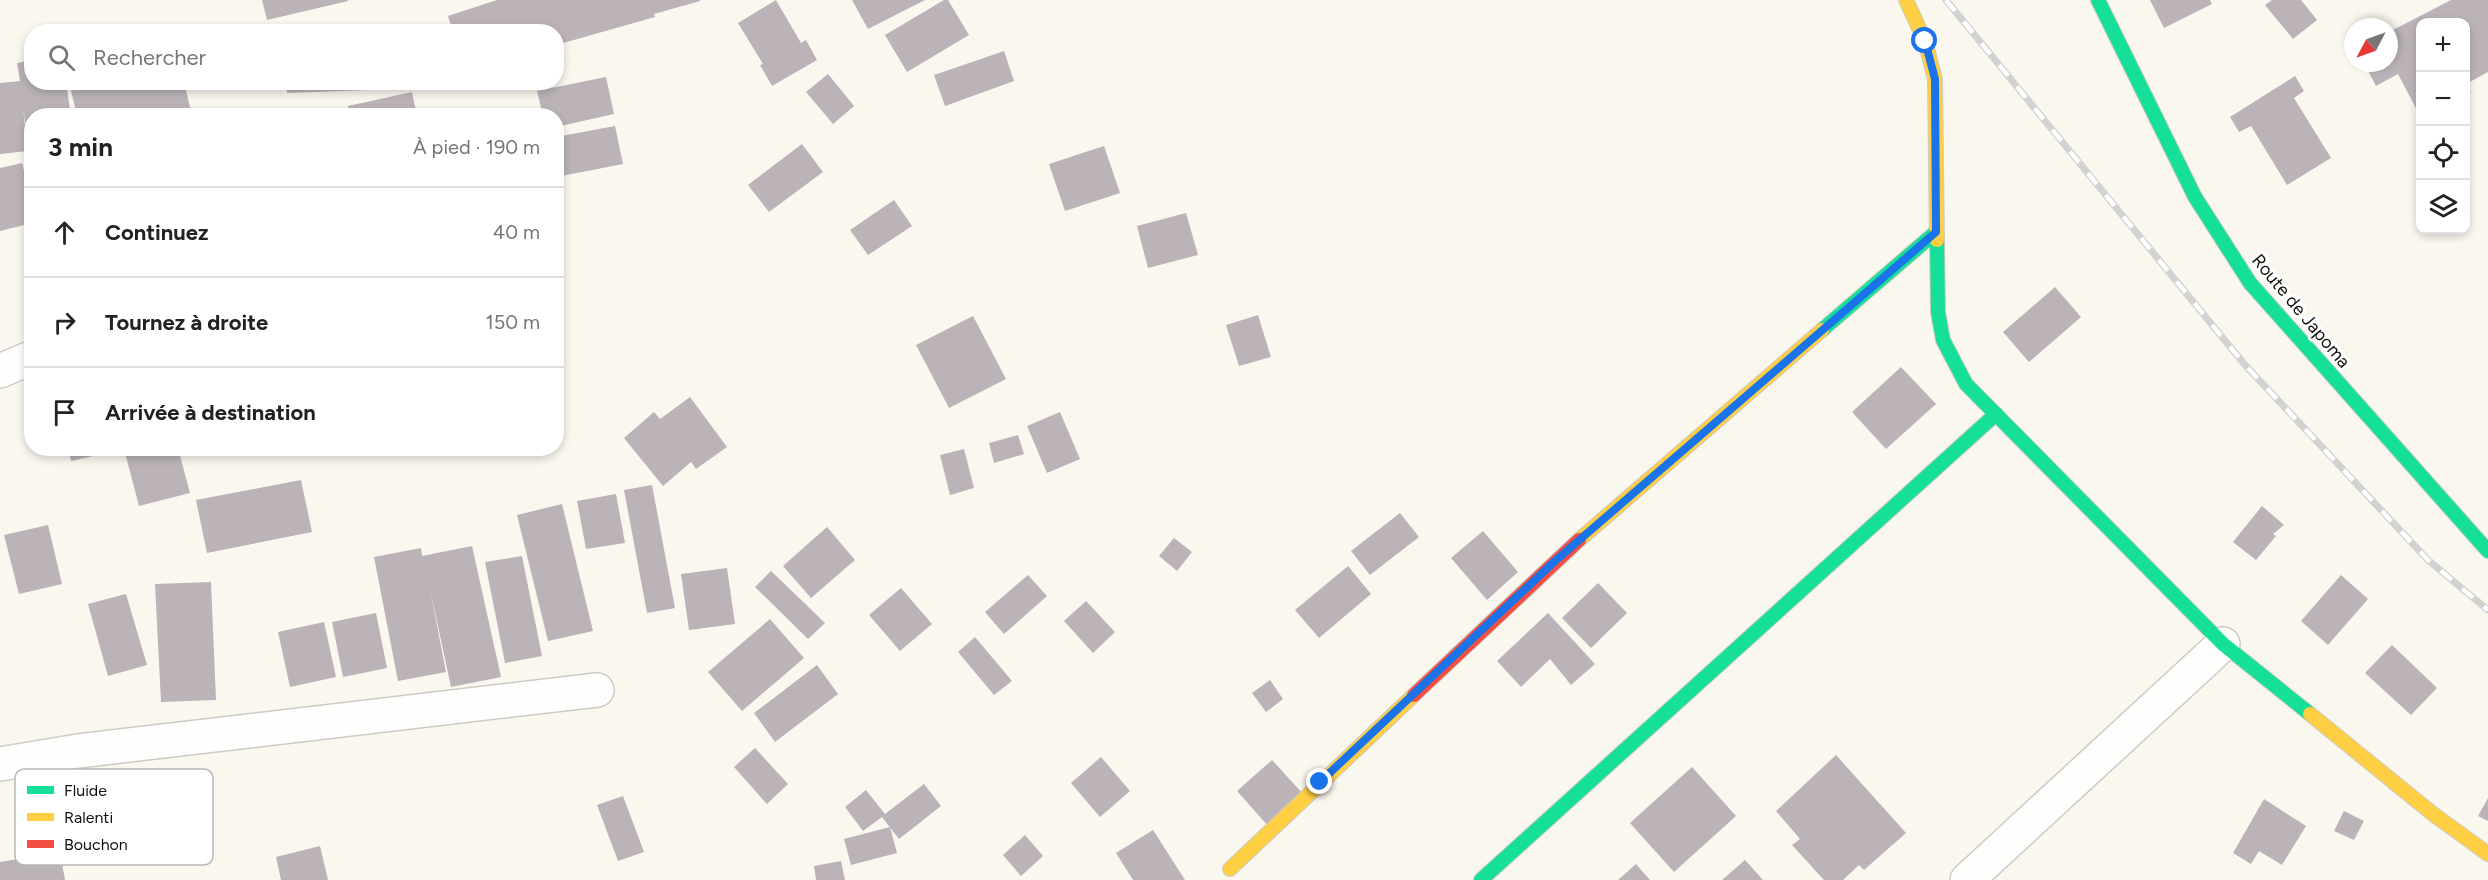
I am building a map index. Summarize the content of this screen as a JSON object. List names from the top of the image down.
{
  "streets": {
    "street": ["Route de Japoma"]
  },
  "legend": ["Fluide", "Ralenti", "Bouchon"],
  "north": "bottom left",
  "page": {
    "map_buttons": ["+", "−"],
    "search": "Rechercher",
    "heading": ["3 min", "À pied · 190 m"],
    "list": [
      ["Continuez", "40 m"],
      ["Tournez à droite", "150 m"],
      "Arrivée à destination"
    ]
  }
}
